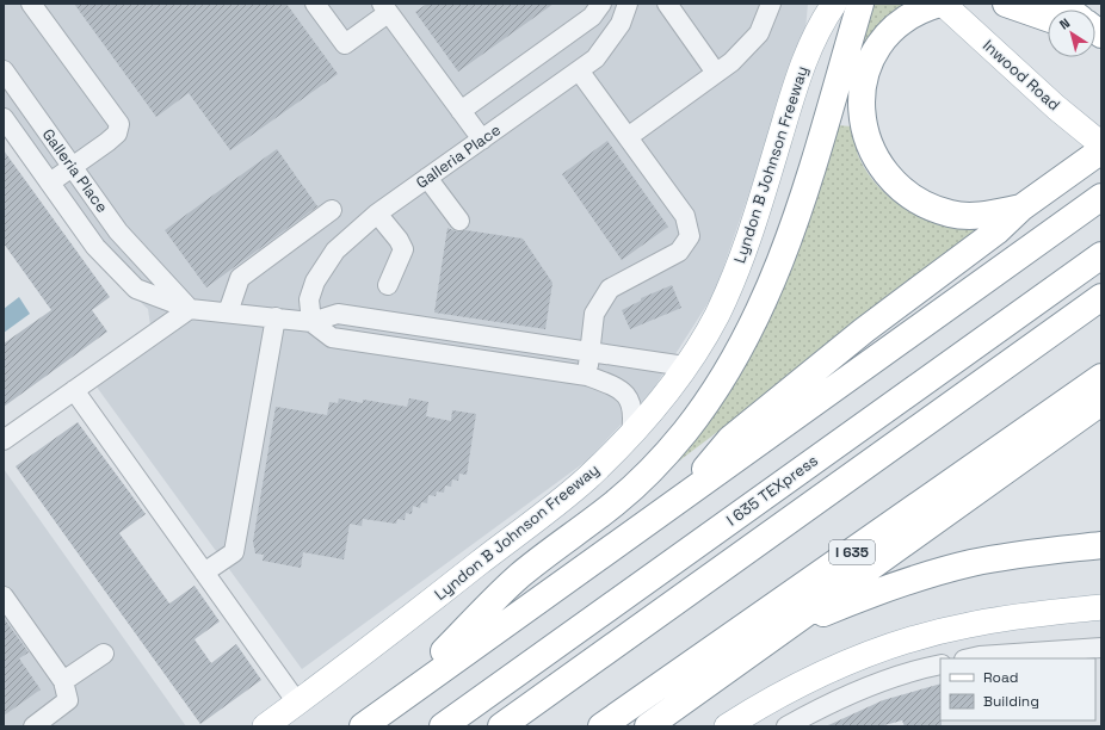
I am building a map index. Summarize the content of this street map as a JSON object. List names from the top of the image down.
{
  "streets": {
    "highway": ["I 635 TEXpress", "I 635"],
    "main road": ["Inwood Road", "Lyndon B Johnson Freeway"],
    "lane": ["Galleria Place"]
  },
  "crossings": [
    ["Galleria Place", "Lyndon B Johnson Freeway"]
  ],
  "legend": ["Road", "Building"],
  "north": "top left"
}
